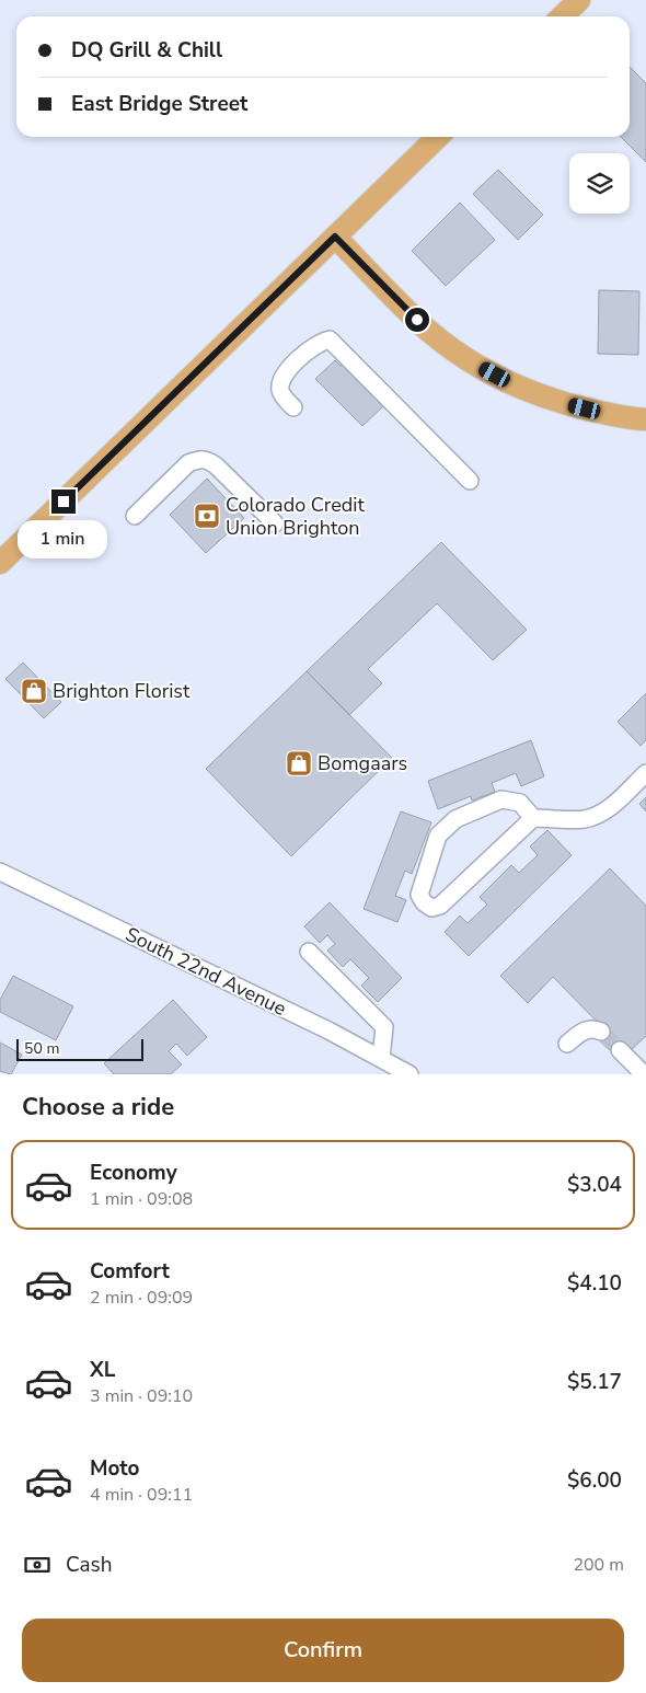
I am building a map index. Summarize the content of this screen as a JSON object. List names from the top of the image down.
{
  "streets": {
    "street": ["South 22nd Avenue"]
  },
  "places": {
    "bank": ["Colorado Credit Union Brighton"],
    "shop": ["Brighton Florist", "Bomgaars"]
  },
  "scale_bar": "50 m",
  "page": {
    "banner": ["DQ Grill & Chill", "East Bridge Street"],
    "bubble": "1 min",
    "scale": "50 m",
    "heading": "Choose a ride",
    "list": [
      {
        "name": "Economy",
        "note": "1 min · 09:08",
        "value": "$3.04"
      },
      {
        "name": "Comfort",
        "note": "2 min · 09:09",
        "value": "$4.10"
      },
      {
        "name": "XL",
        "note": "3 min · 09:10",
        "value": "$5.17"
      },
      {
        "name": "Moto",
        "note": "4 min · 09:11",
        "value": "$6.00"
      }
    ],
    "pay": ["Cash", "200 m"],
    "buttons": "Confirm"
  }
}
